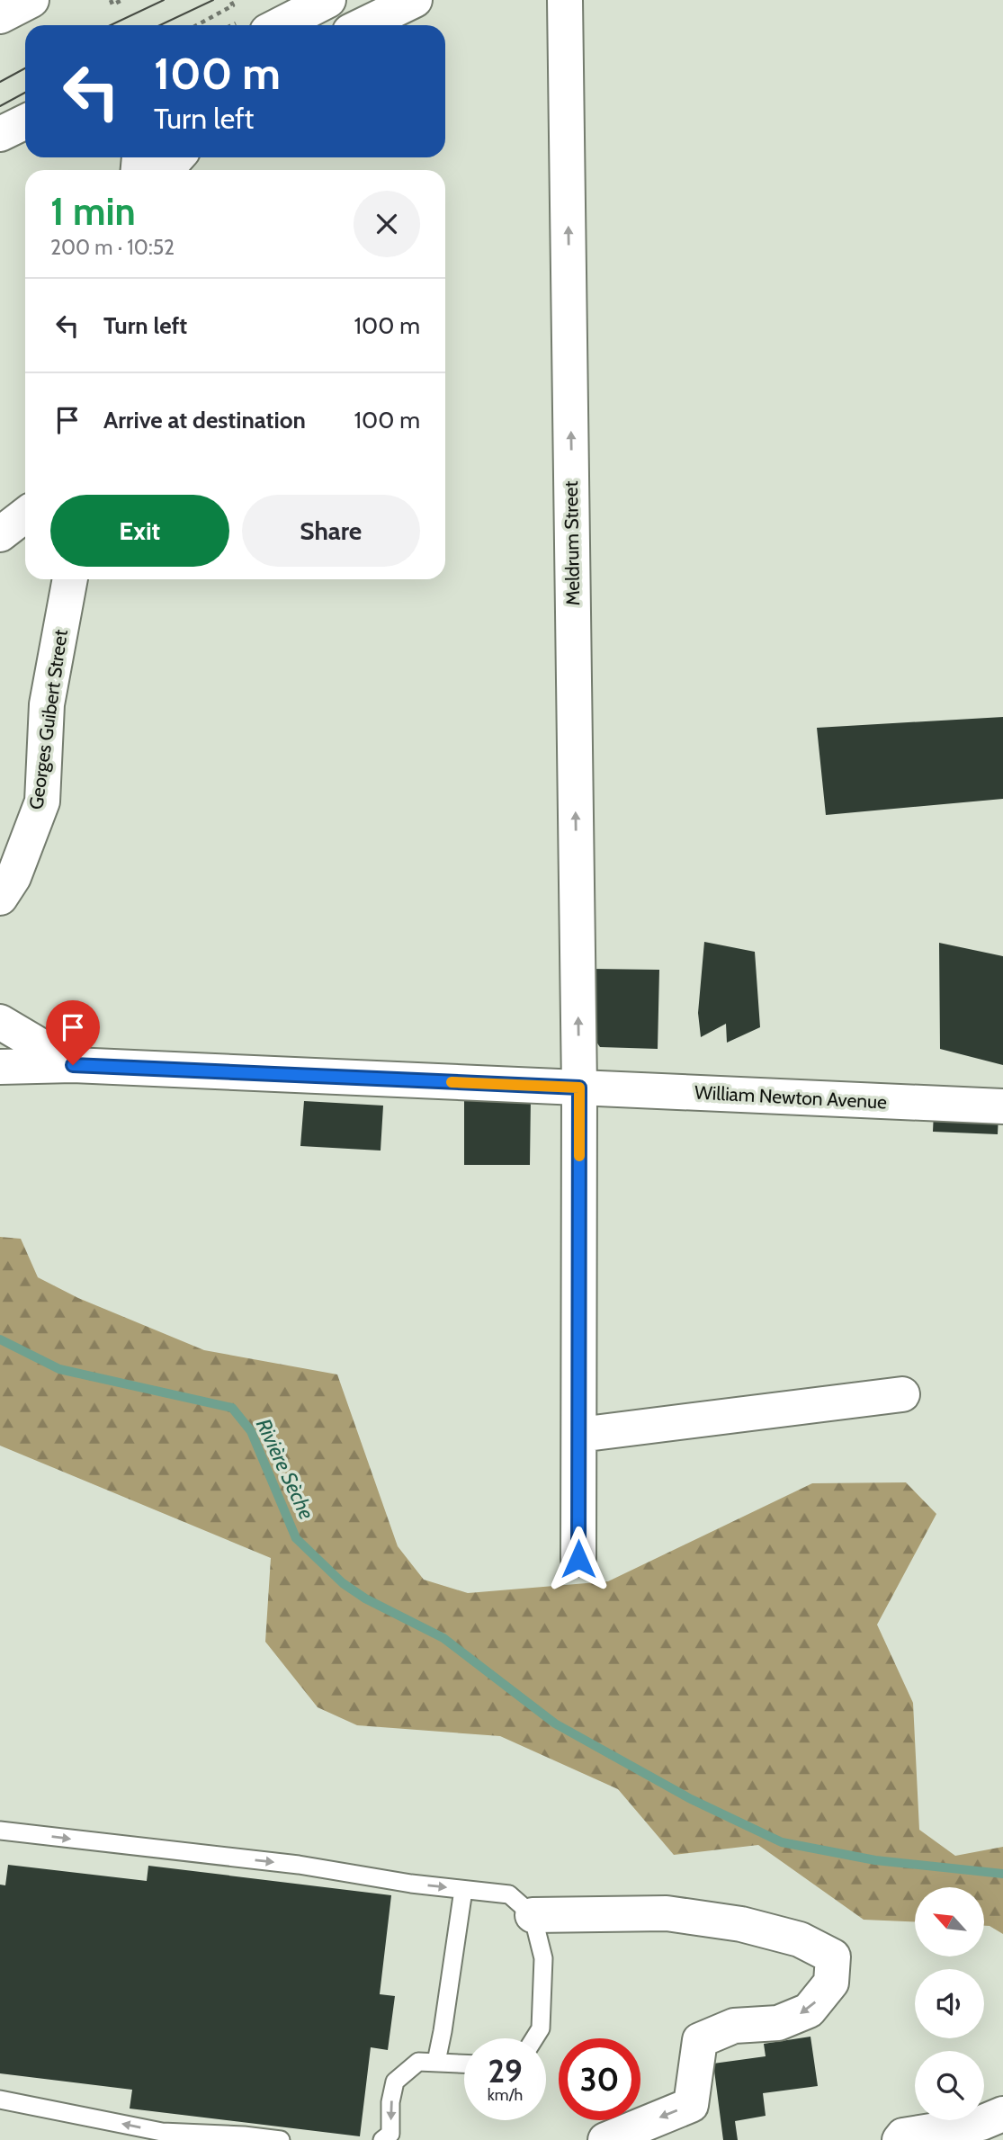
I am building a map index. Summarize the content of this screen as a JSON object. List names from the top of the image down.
{
  "streets": {
    "street": ["Meldrum Street", "Georges Guibert Street", "William Newton Avenue"]
  },
  "crossings": [
    ["Meldrum Street", "William Newton Avenue"]
  ],
  "one_way": ["Meldrum Street"],
  "water": ["Rivière Sèche"],
  "north": "top left",
  "page": {
    "turn": ["100 m", "Turn left"],
    "heading": ["1 min", "200 m · 10:52"],
    "list": [
      {
        "name": "Turn left",
        "value": "100 m"
      },
      {
        "name": "Arrive at destination",
        "value": "100 m"
      }
    ],
    "buttons": ["Exit", "Share"],
    "speed": "29 km/h",
    "limit": "30"
  }
}
